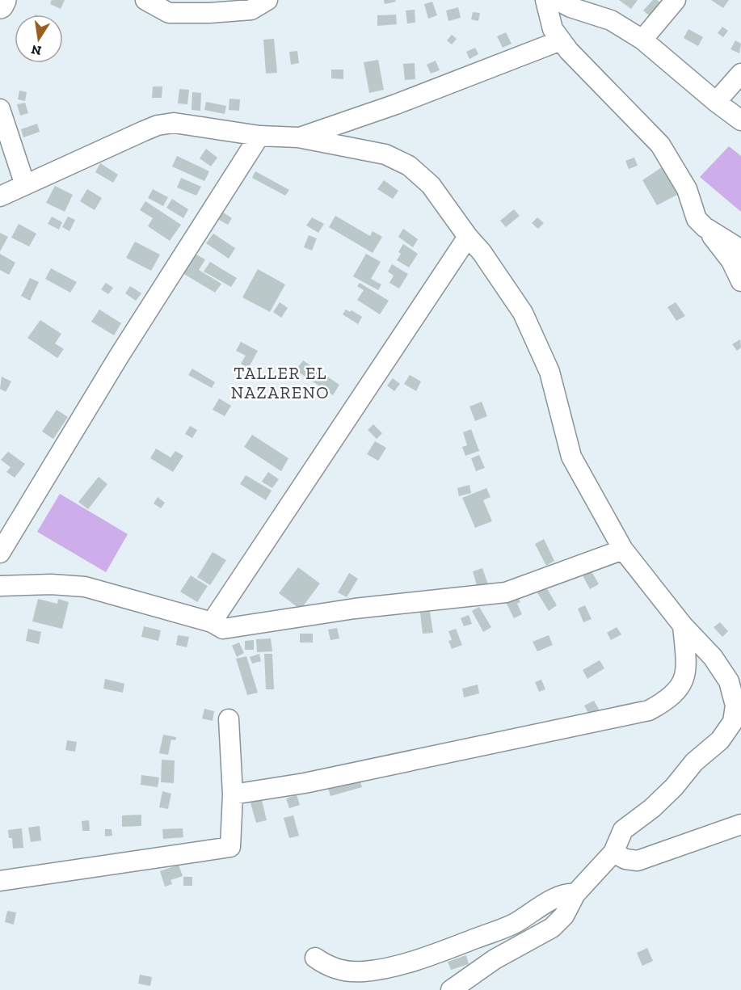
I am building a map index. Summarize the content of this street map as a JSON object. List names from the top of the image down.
{
  "districts": ["TALLER EL NAZARENO"],
  "north": "bottom"
}
